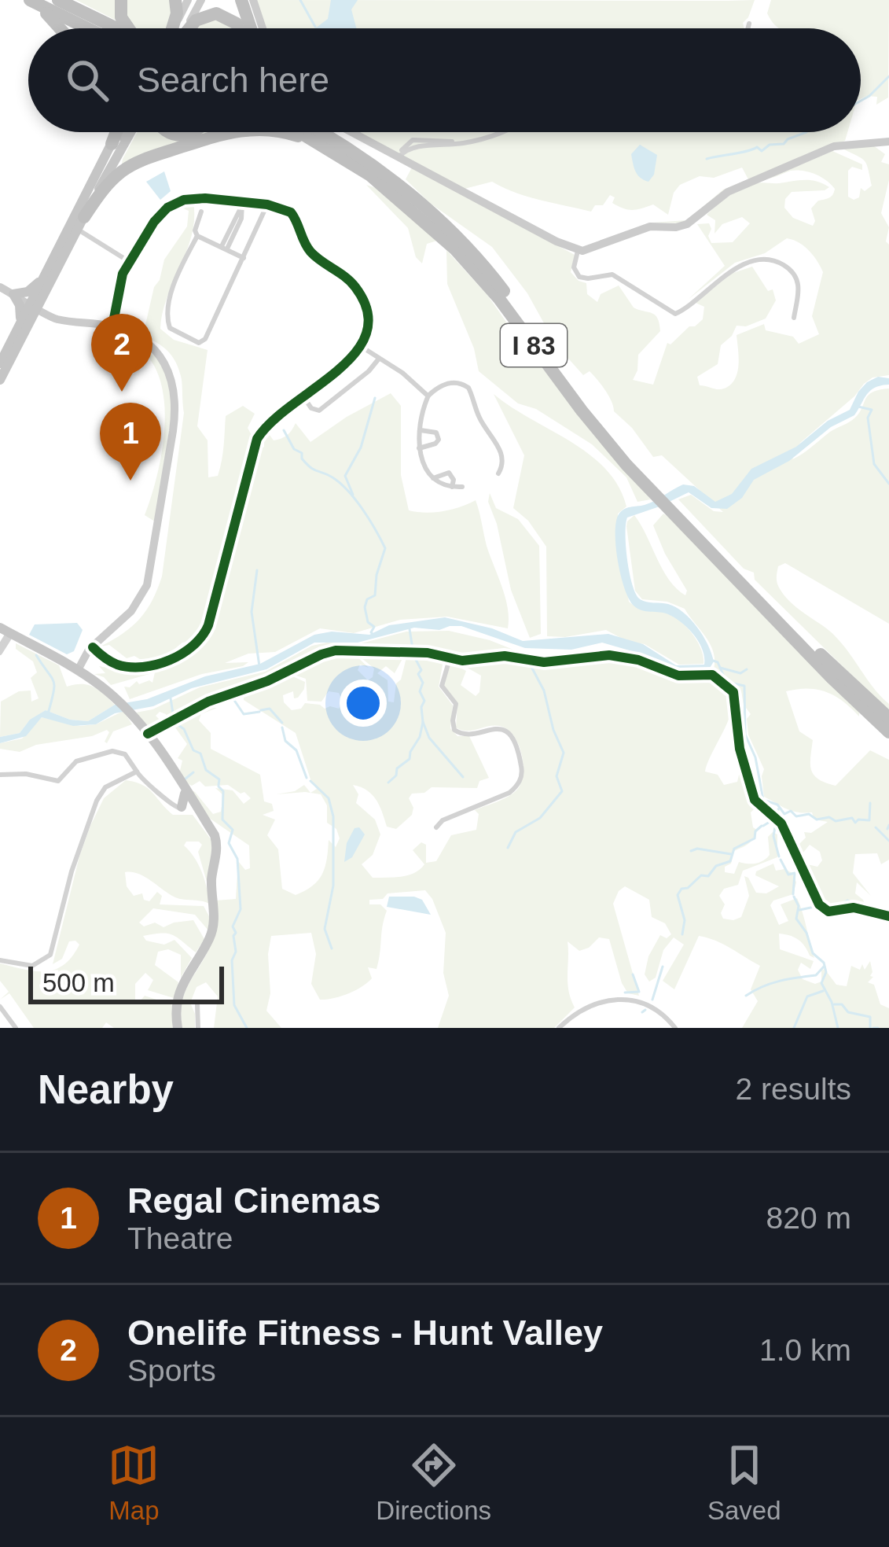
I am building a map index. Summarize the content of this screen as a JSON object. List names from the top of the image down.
{
  "streets": {
    "highway": ["I 83"]
  },
  "scale_bar": "500 m",
  "page": {
    "search": "Search here",
    "pins": ["2", "1"],
    "scale": "500 m",
    "heading": ["Nearby", "2 results"],
    "list": [
      {
        "mark": "1",
        "name": "Regal Cinemas",
        "note": "Theatre",
        "value": "820 m"
      },
      {
        "mark": "2",
        "name": "Onelife Fitness - Hunt Valley",
        "note": "Sports",
        "value": "1.0 km"
      }
    ],
    "nav": ["Map", "Directions", "Saved"]
  }
}
